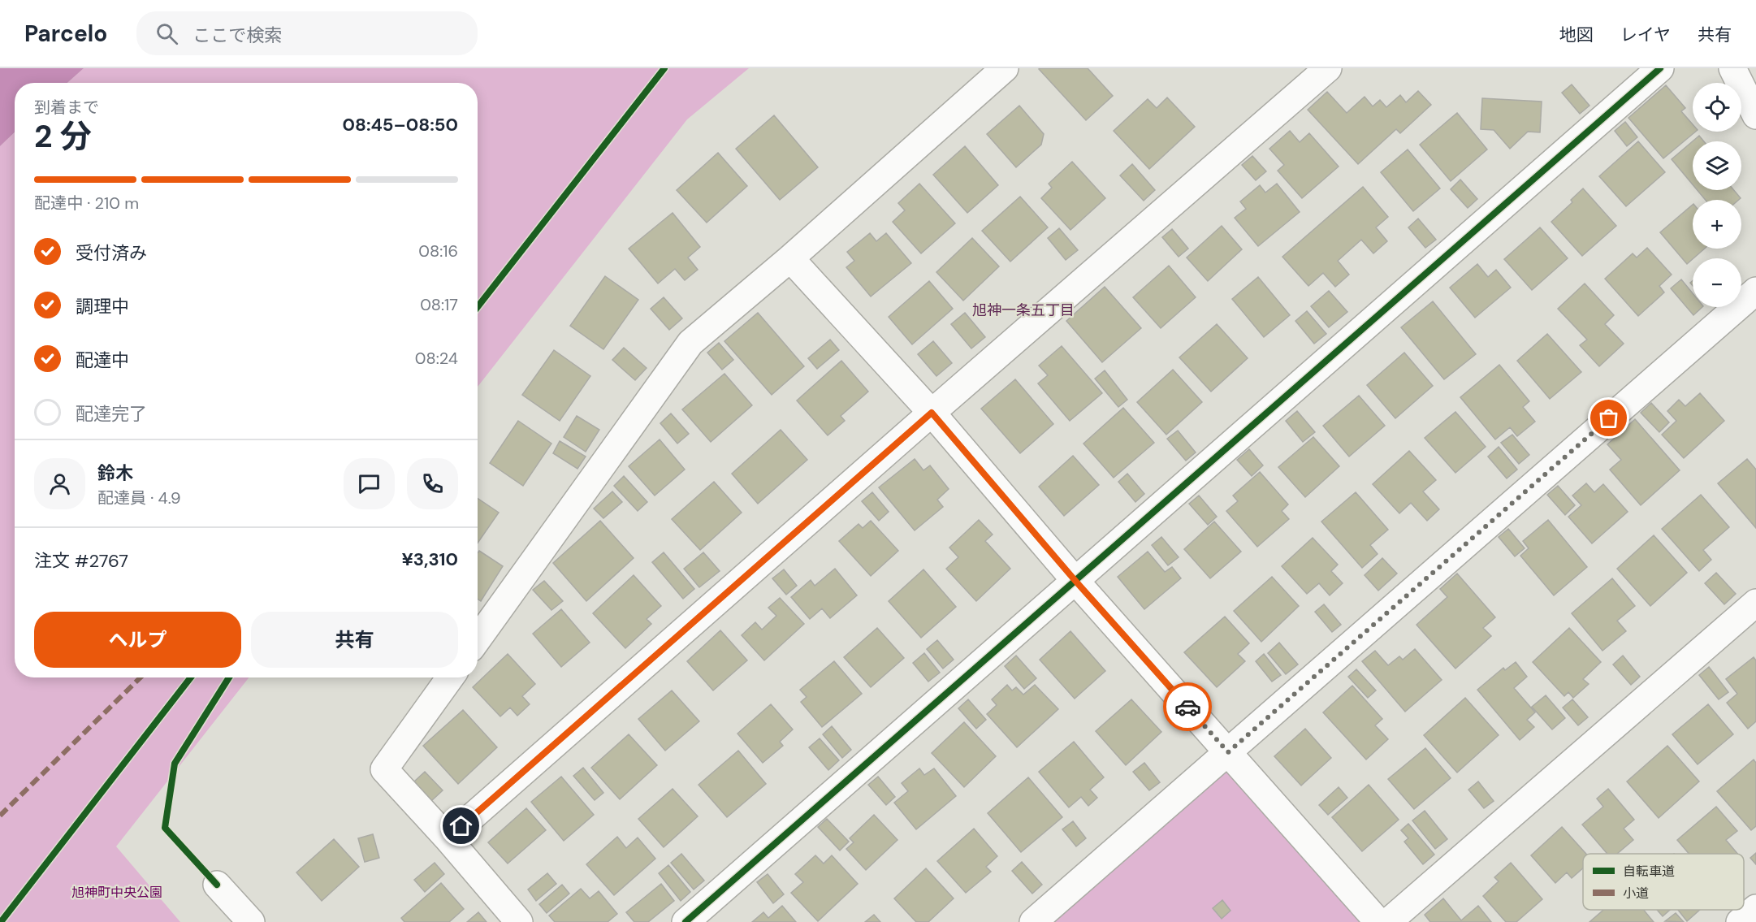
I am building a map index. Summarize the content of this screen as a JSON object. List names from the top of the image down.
{
  "districts": ["旭神一条五丁目"],
  "parks": ["旭神町中央公園"],
  "legend": ["自転車道", "小道"],
  "page": {
    "header": "Parcelo",
    "search": "ここで検索",
    "nav": ["地図", "レイヤ", "共有"],
    "map_buttons": ["+", "−"],
    "heading": ["2 分", "到着まで", "08:45–08:50"],
    "panel": [
      "鈴木",
      "配達員 · 4.9",
      "注文 #2767",
      "¥3,310"
    ],
    "bar": "配達中 · 210 m",
    "list": [
      ["受付済み", "08:16"],
      ["調理中", "08:17"],
      ["配達中", "08:24"],
      "配達完了"
    ],
    "buttons": ["ヘルプ", "共有"]
  }
}
